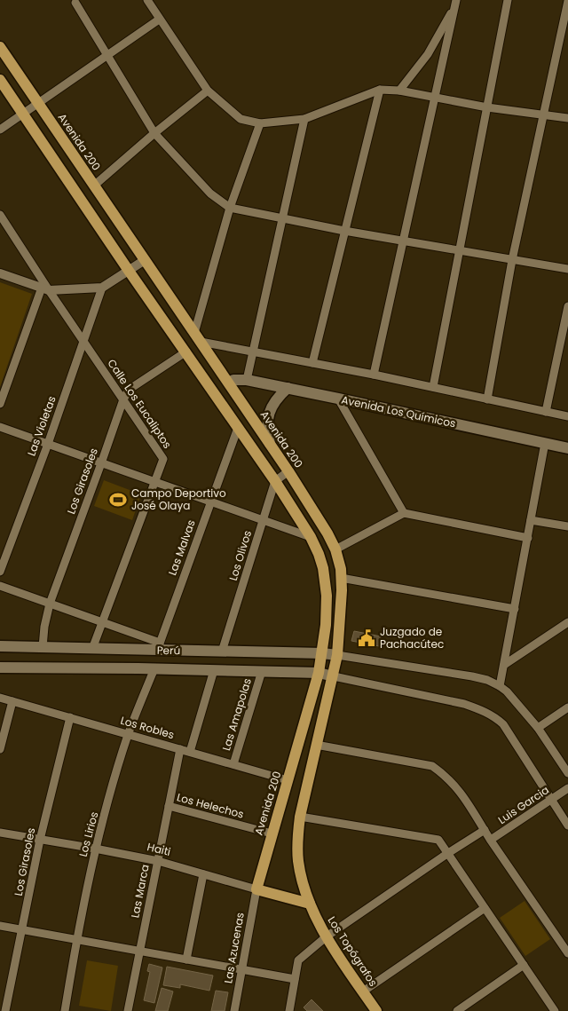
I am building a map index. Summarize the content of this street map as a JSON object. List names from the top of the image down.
{
  "streets": {
    "main road": [
      "Avenida 200",
      "Avenida Los Químicos",
      "Perú",
      "Haiti",
      "Los Topógrafos"
    ],
    "street": [
      "Calle Los Eucaliptos",
      "Las Violetas",
      "Los Girasoles",
      "Las Malvas",
      "Los Olivos",
      "Las Amapolas",
      "Los Robles",
      "Luis Garcia",
      "Los Helechos",
      "Los Lirios",
      "Las Marca",
      "Las Azucenas"
    ]
  },
  "crossings": [
    ["Avenida 200", "Avenida Los Químicos"],
    ["Avenida 200", "Los Girasoles"],
    ["Avenida 200", "Las Malvas"],
    ["Avenida 200", "Los Olivos"],
    ["Avenida 200", "Perú"],
    ["Avenida 200", "Los Robles"],
    ["Avenida 200", "Los Helechos"],
    ["Avenida 200", "Haiti"],
    ["Avenida 200", "Las Azucenas"],
    ["Avenida 200", "Los Topógrafos"],
    ["Calle Los Eucaliptos", "Las Violetas"],
    ["Calle Los Eucaliptos", "Los Girasoles"],
    ["Calle Los Eucaliptos", "Perú"],
    ["Los Girasoles", "Perú"],
    ["Los Girasoles", "Los Robles"],
    ["Los Girasoles", "Haiti"],
    ["Las Malvas", "Perú"],
    ["Los Olivos", "Perú"],
    ["Perú", "Las Amapolas"],
    ["Perú", "Los Lirios"],
    ["Las Amapolas", "Los Robles"],
    ["Los Robles", "Los Lirios"],
    ["Los Robles", "Las Marca"],
    ["Los Helechos", "Las Marca"],
    ["Los Lirios", "Haiti"],
    ["Haiti", "Las Marca"],
    ["Haiti", "Las Azucenas"],
    ["Haiti", "Los Topógrafos"]
  ],
  "places": {
    "sports": ["Campo Deportivo José Olaya"],
    "public building": ["Juzgado de Pachacútec"]
  }
}
